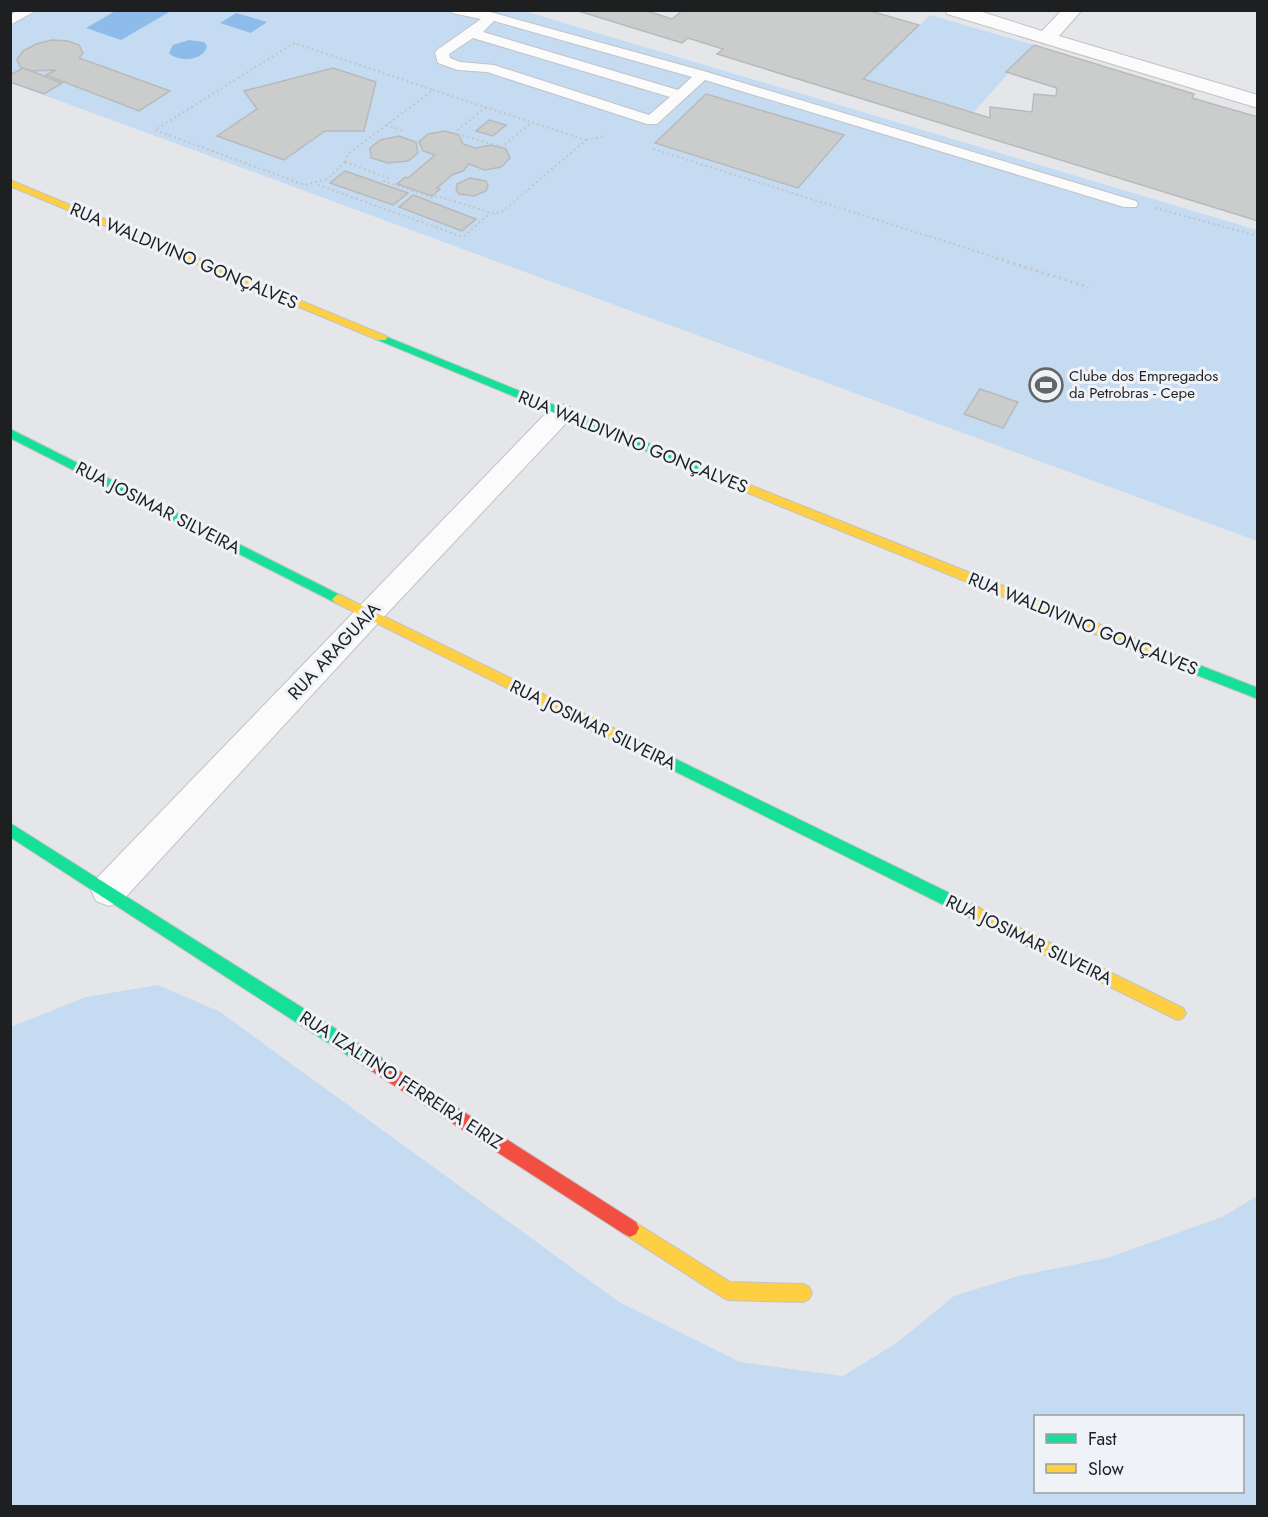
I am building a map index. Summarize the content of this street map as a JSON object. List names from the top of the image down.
{
  "streets": {
    "street": [
      "RUA WALDIVINO GONÇALVES",
      "RUA JOSIMAR SILVEIRA",
      "RUA ARAGUAIA",
      "RUA IZALTINO FERREIRA EIRIZ"
    ]
  },
  "crossings": [
    ["RUA WALDIVINO GONÇALVES", "RUA ARAGUAIA"],
    ["RUA JOSIMAR SILVEIRA", "RUA ARAGUAIA"],
    ["RUA ARAGUAIA", "RUA IZALTINO FERREIRA EIRIZ"]
  ],
  "places": {
    "sports": ["Clube dos Empregados da Petrobras - Cepe"]
  },
  "legend": ["Fast", "Slow"]
}
